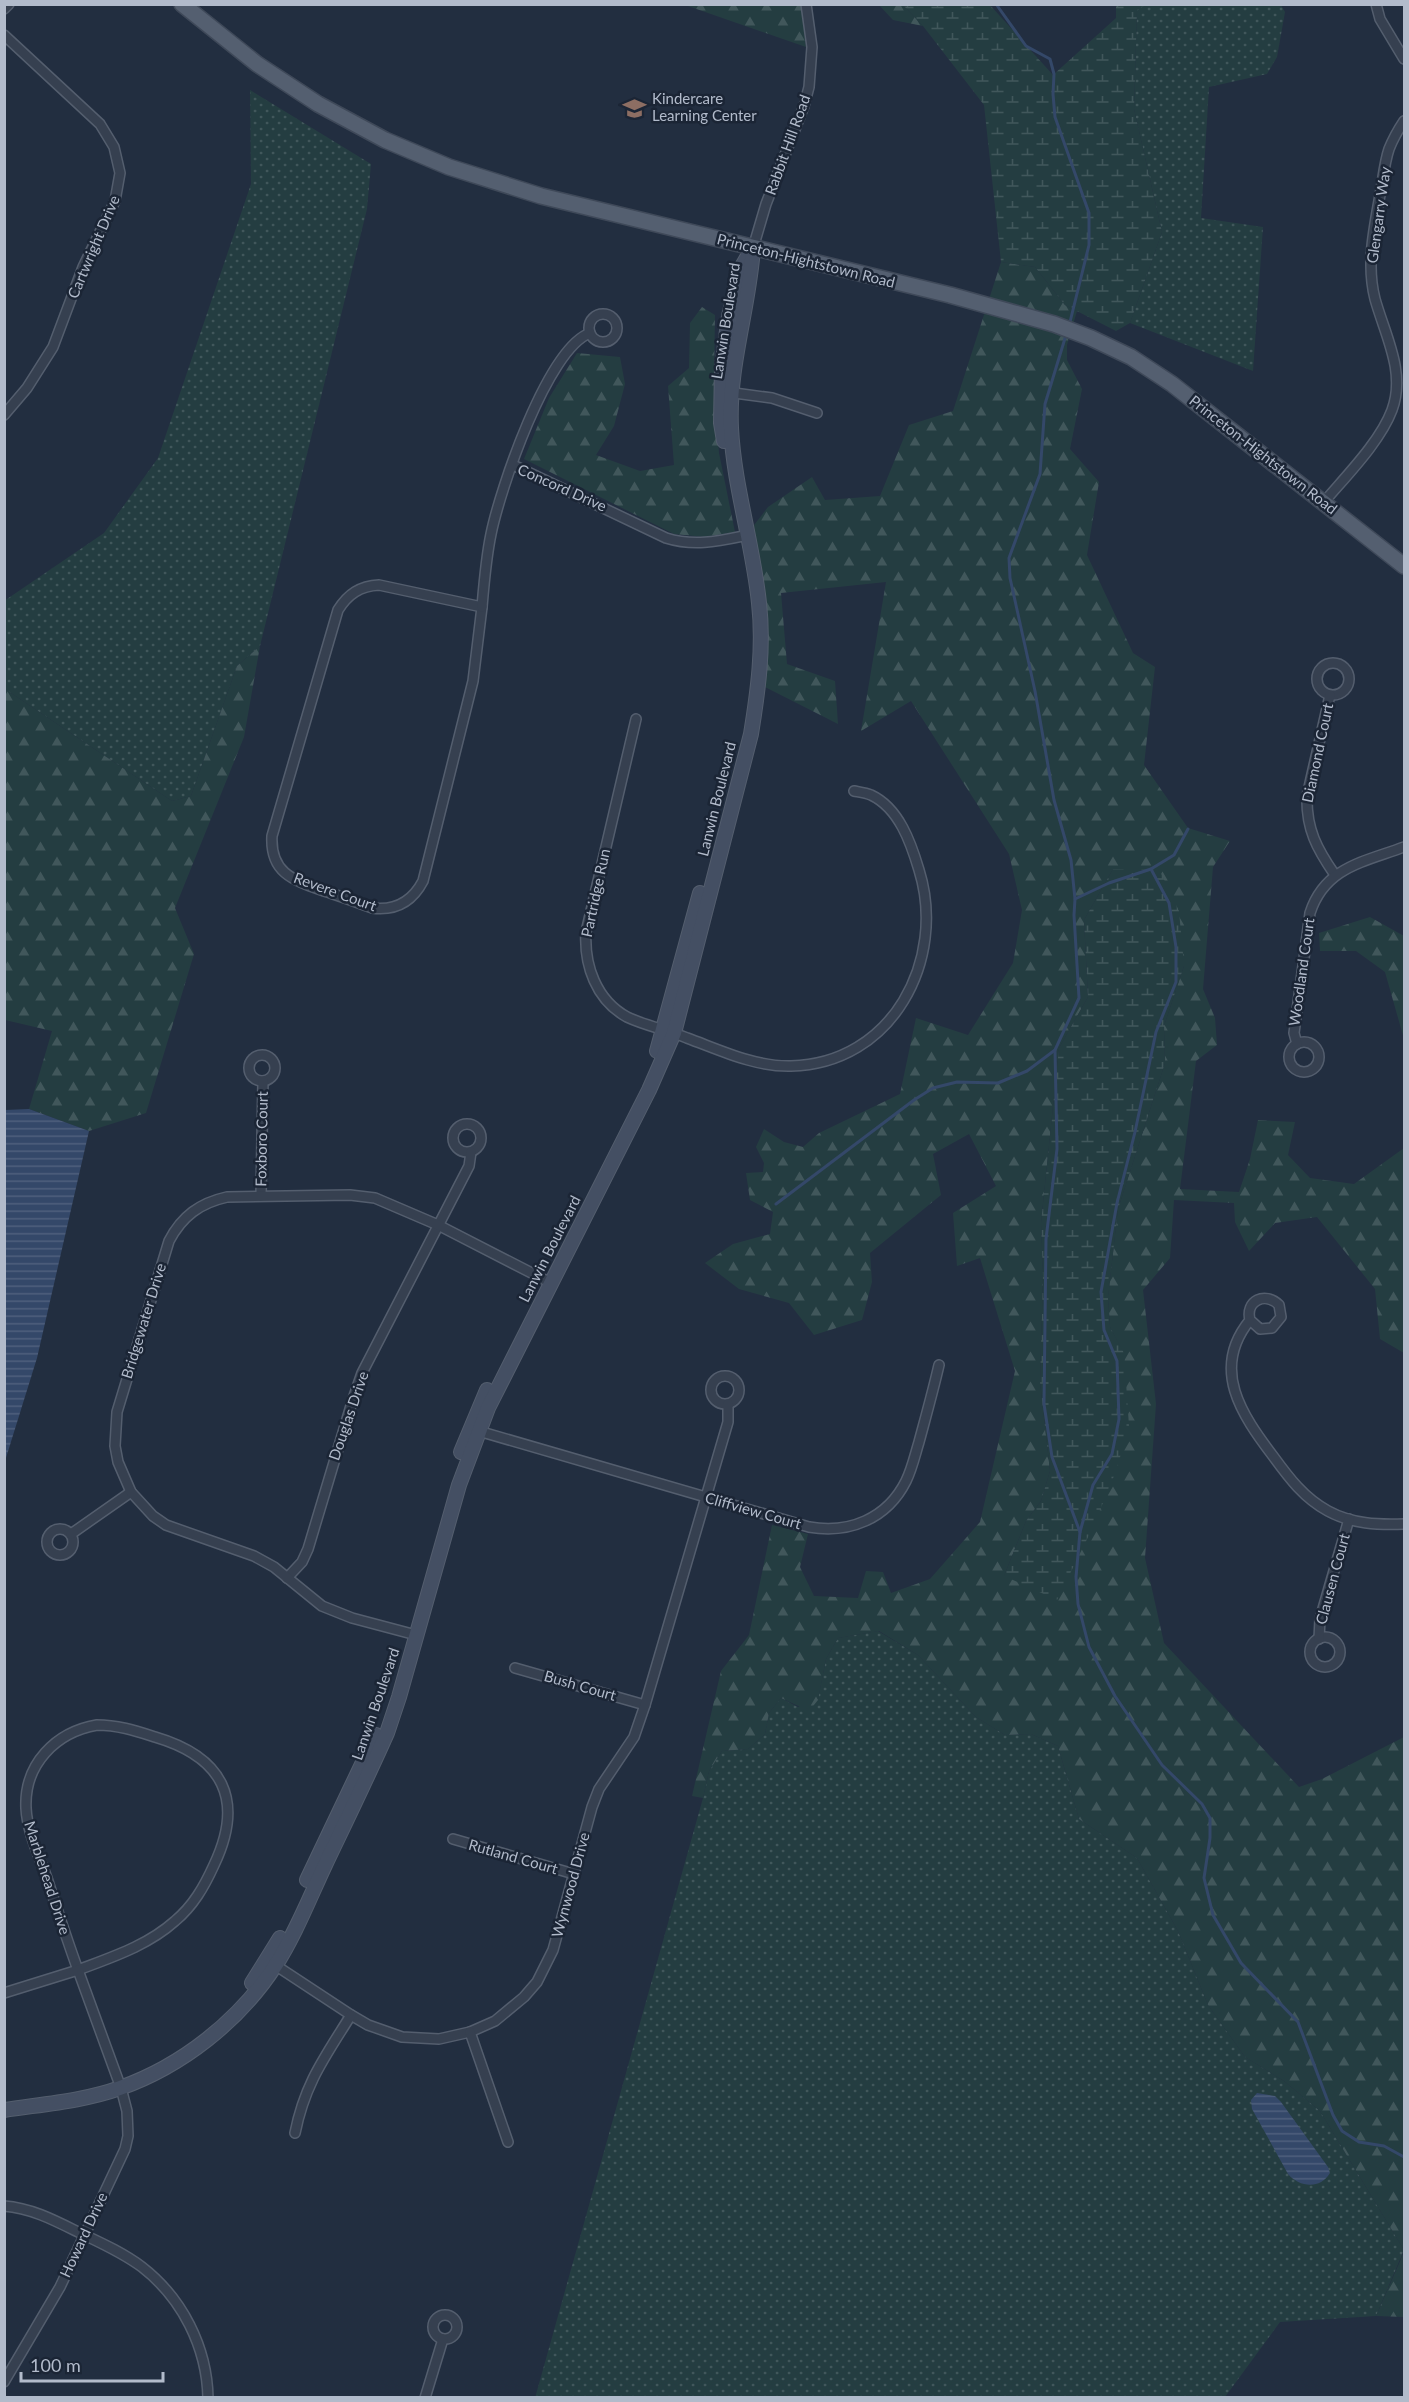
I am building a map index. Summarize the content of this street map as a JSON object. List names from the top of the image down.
{
  "streets": {
    "main road": ["Princeton-Hightstown Road"],
    "street": [
      "Rabbit Hill Road",
      "Glengarry Way",
      "Cartwright Drive",
      "Lanwin Boulevard",
      "Concord Drive",
      "Diamond Court",
      "Revere Court",
      "Partridge Run",
      "Woodland Court",
      "Foxboro Court",
      "Bridgewater Drive",
      "Douglas Drive",
      "Cliffview Court",
      "Clausen Court",
      "Bush Court",
      "Rutland Court",
      "Marblehead Drive",
      "Wynwood Drive",
      "Howard Drive"
    ]
  },
  "crossings": [
    ["Rabbit Hill Road", "Princeton-Hightstown Road"],
    ["Rabbit Hill Road", "Lanwin Boulevard"],
    ["Glengarry Way", "Princeton-Hightstown Road"],
    ["Princeton-Hightstown Road", "Lanwin Boulevard"],
    ["Lanwin Boulevard", "Concord Drive"],
    ["Lanwin Boulevard", "Partridge Run"],
    ["Lanwin Boulevard", "Bridgewater Drive"],
    ["Lanwin Boulevard", "Cliffview Court"],
    ["Lanwin Boulevard", "Marblehead Drive"],
    ["Lanwin Boulevard", "Wynwood Drive"],
    ["Lanwin Boulevard", "Howard Drive"],
    ["Concord Drive", "Revere Court"],
    ["Diamond Court", "Woodland Court"],
    ["Foxboro Court", "Bridgewater Drive"],
    ["Bridgewater Drive", "Douglas Drive"],
    ["Cliffview Court", "Wynwood Drive"],
    ["Bush Court", "Wynwood Drive"],
    ["Rutland Court", "Wynwood Drive"],
    ["Marblehead Drive", "Howard Drive"]
  ],
  "places": {
    "school or university": ["Kindercare Learning Center"]
  },
  "scale_bar": "100 m"
}
